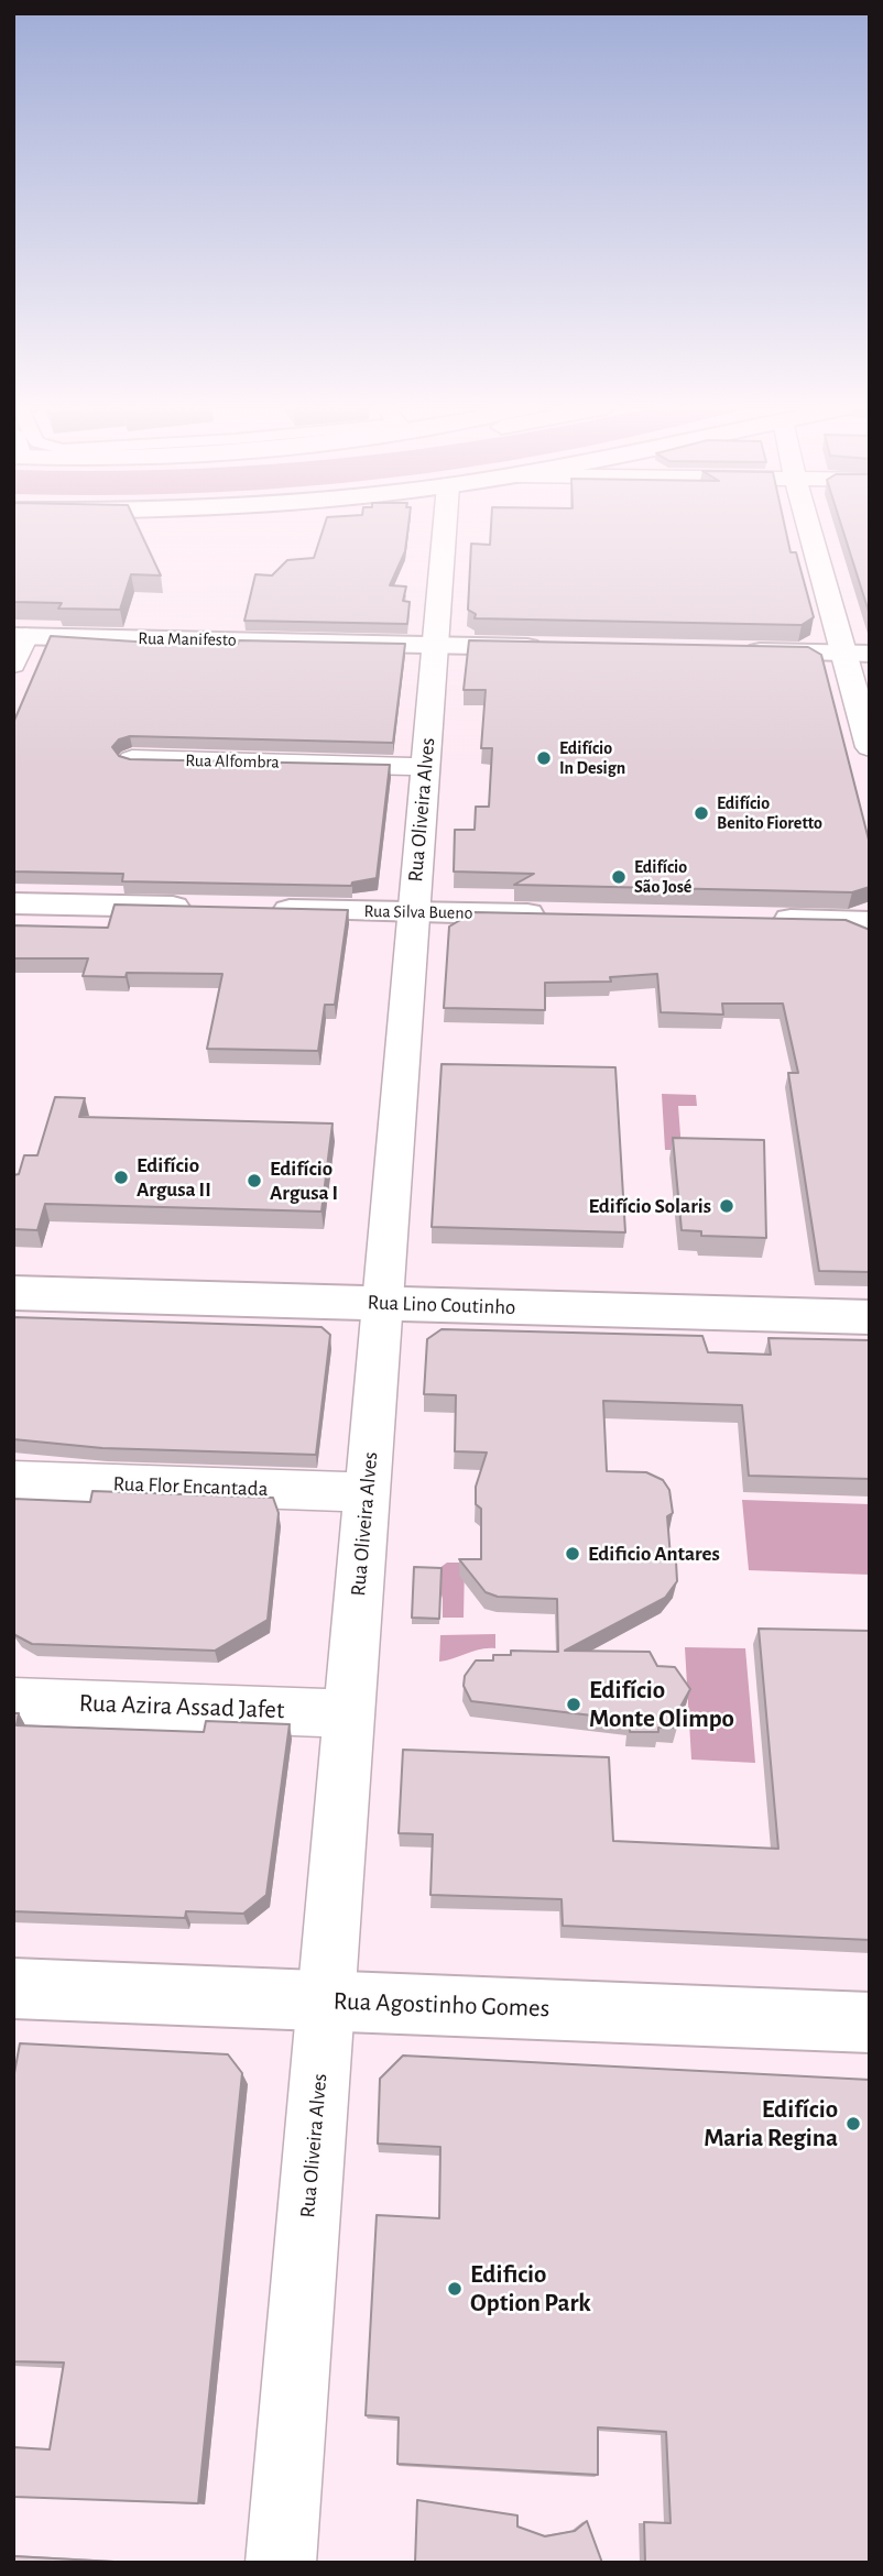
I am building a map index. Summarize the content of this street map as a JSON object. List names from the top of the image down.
{
  "streets": {
    "main road": [
      "Rua Manifesto",
      "Rua Silva Bueno",
      "Rua Lino Coutinho",
      "Rua Agostinho Gomes"
    ],
    "street": [
      "Rua Alfombra",
      "Rua Oliveira Alves",
      "Rua Flor Encantada",
      "Rua Azira Assad Jafet"
    ]
  },
  "crossings": [
    ["Rua Manifesto", "Rua Oliveira Alves"],
    ["Rua Alfombra", "Rua Oliveira Alves"],
    ["Rua Oliveira Alves", "Rua Silva Bueno"],
    ["Rua Oliveira Alves", "Rua Lino Coutinho"],
    ["Rua Oliveira Alves", "Rua Flor Encantada"],
    ["Rua Oliveira Alves", "Rua Azira Assad Jafet"],
    ["Rua Oliveira Alves", "Rua Agostinho Gomes"]
  ],
  "places": [
    "Edifício In Design",
    "Edifício Benito Fioretto",
    "Edifício São José",
    "Edifício Argusa II",
    "Edifício Argusa I",
    "Edifício Solaris",
    "Edificio Antares",
    "Edifício Monte Olimpo",
    "Edifício Maria Regina",
    "Edificio Option Park"
  ]
}
